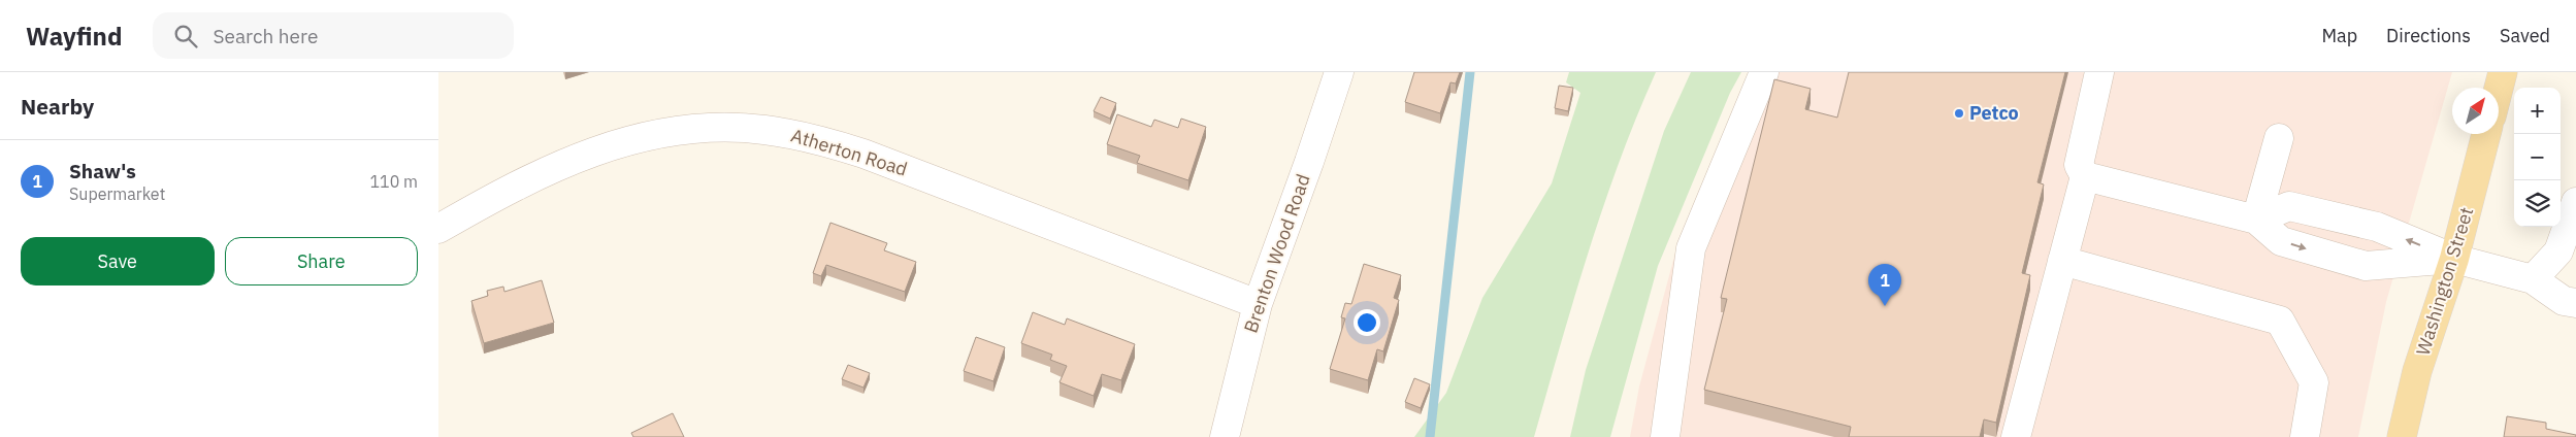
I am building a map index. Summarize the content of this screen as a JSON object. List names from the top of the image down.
{
  "streets": {
    "main road": ["Washington Street"],
    "street": ["Atherton Road", "Brenton Wood Road"]
  },
  "crossings": [
    ["Atherton Road", "Brenton Wood Road"]
  ],
  "places": ["Petco"],
  "north": "top right",
  "page": {
    "header": "Wayfind",
    "search": "Search here",
    "nav": ["Map", "Directions", "Saved"],
    "heading": "Nearby",
    "map_buttons": ["+", "−"],
    "list": [
      {
        "mark": "1",
        "name": "Shaw's",
        "note": "Supermarket",
        "value": "110 m"
      }
    ],
    "buttons": ["Save", "Share"],
    "pins": "1"
  }
}
